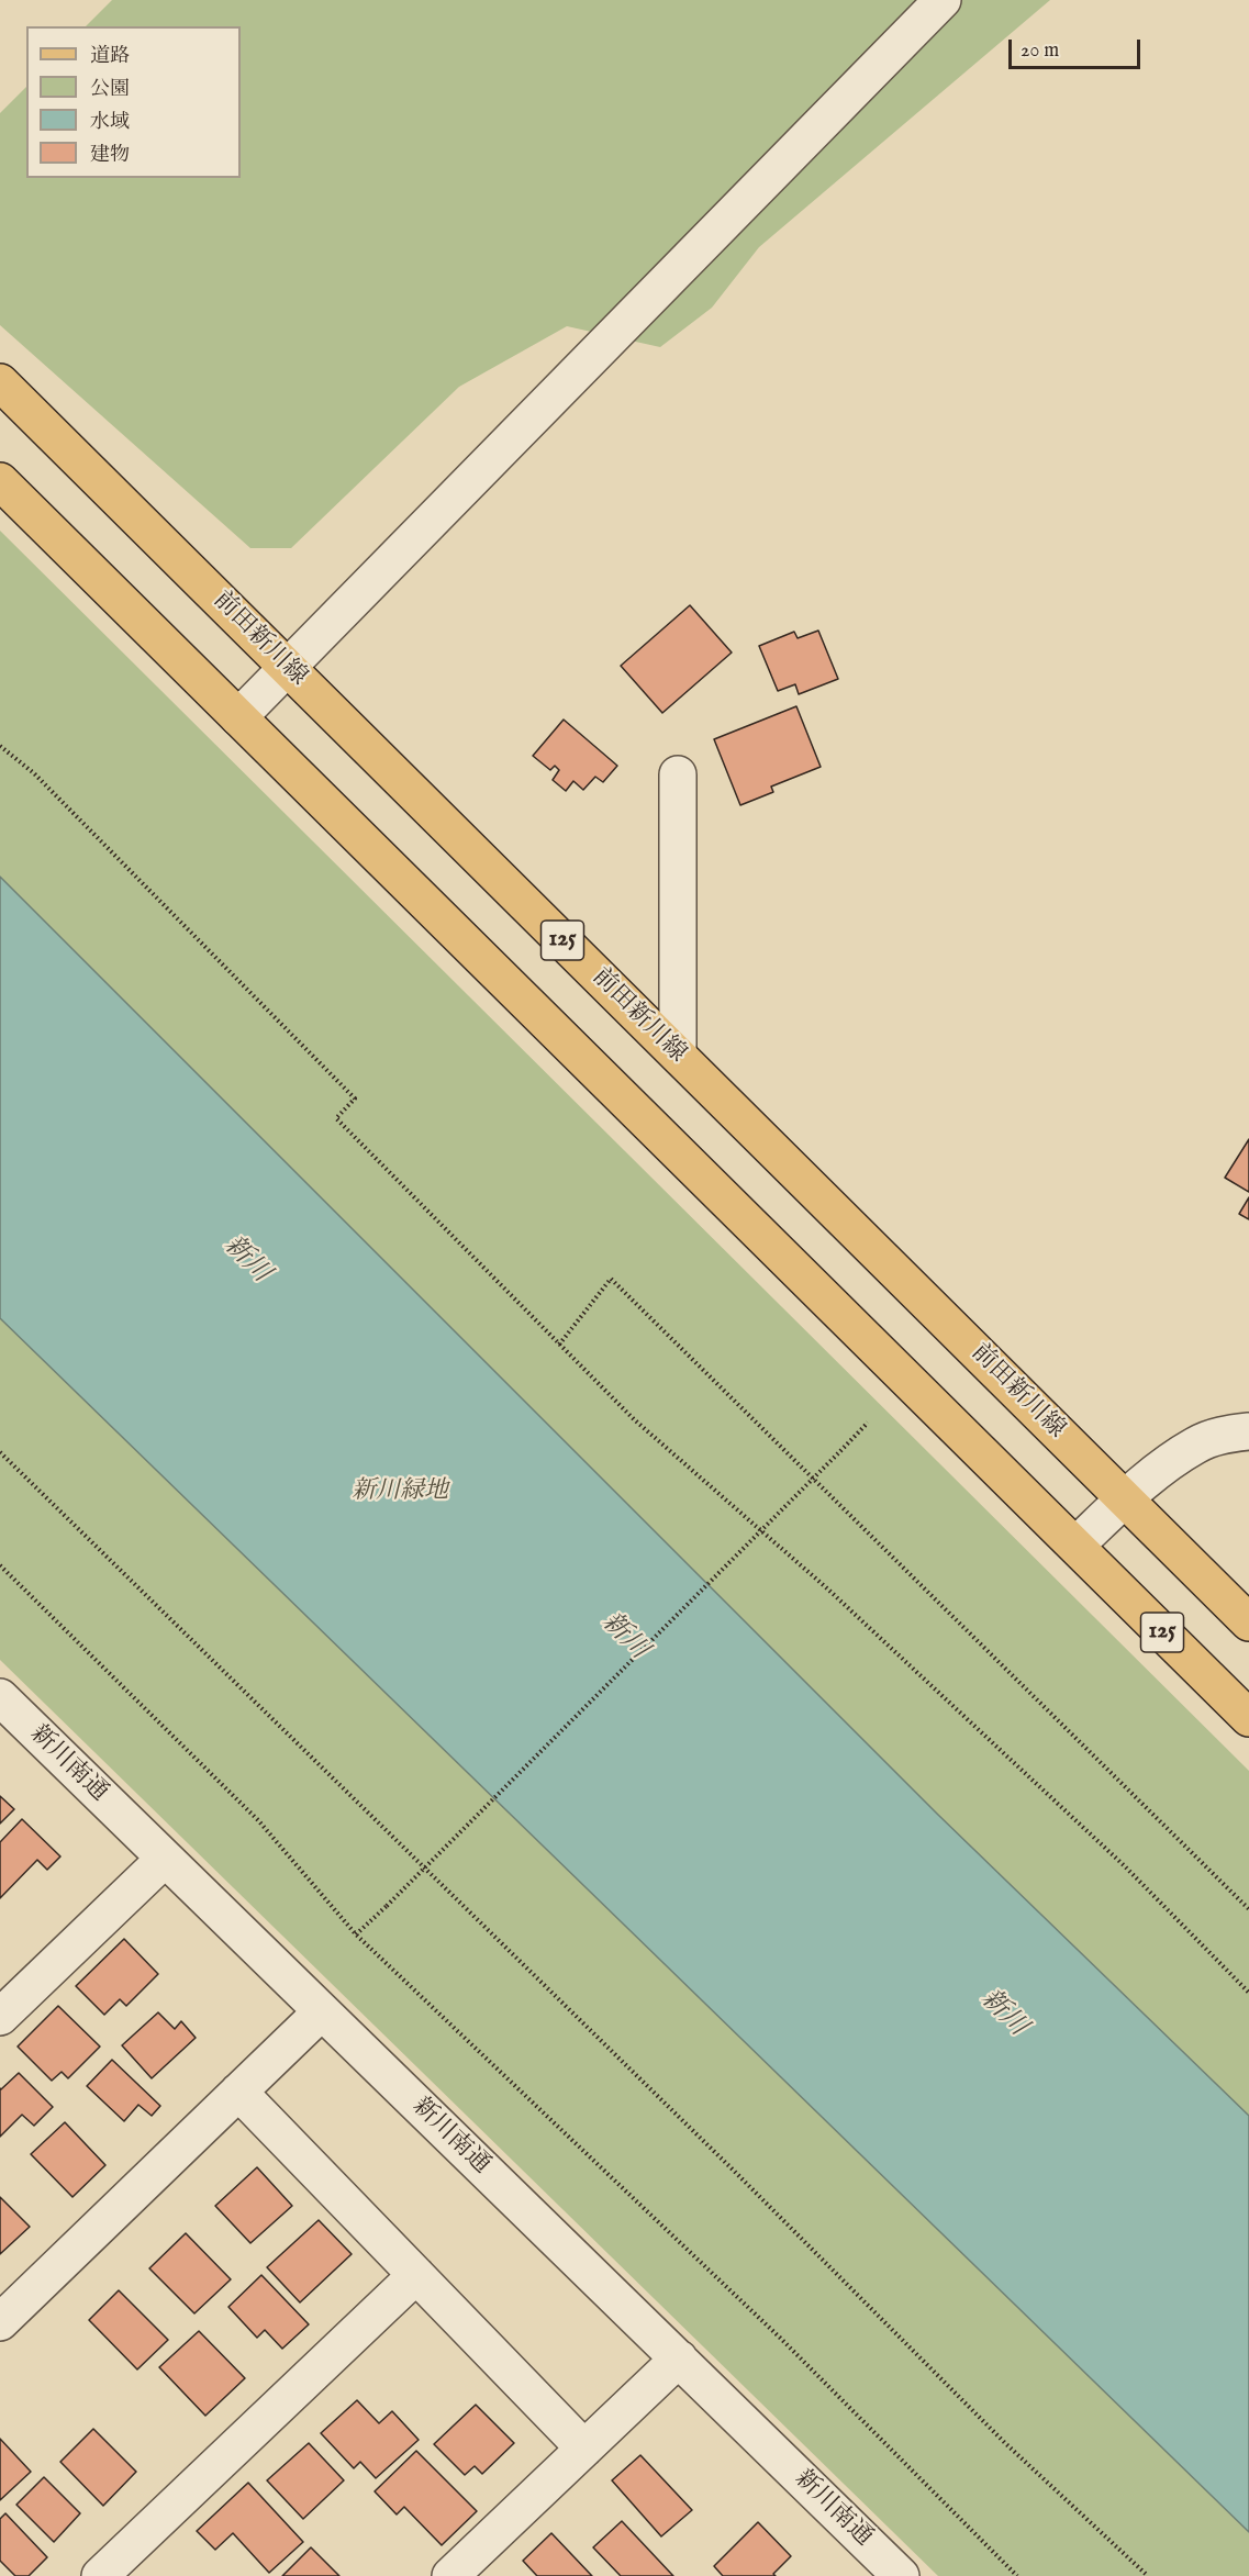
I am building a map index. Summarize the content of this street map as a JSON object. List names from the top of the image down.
{
  "streets": {
    "main road": ["前田新川線", "125"],
    "street": ["新川南通"]
  },
  "water": ["新川"],
  "parks": ["新川緑地"],
  "legend": [
    "道路",
    "公園",
    "水域",
    "建物"
  ],
  "scale_bar": "20 m"
}
